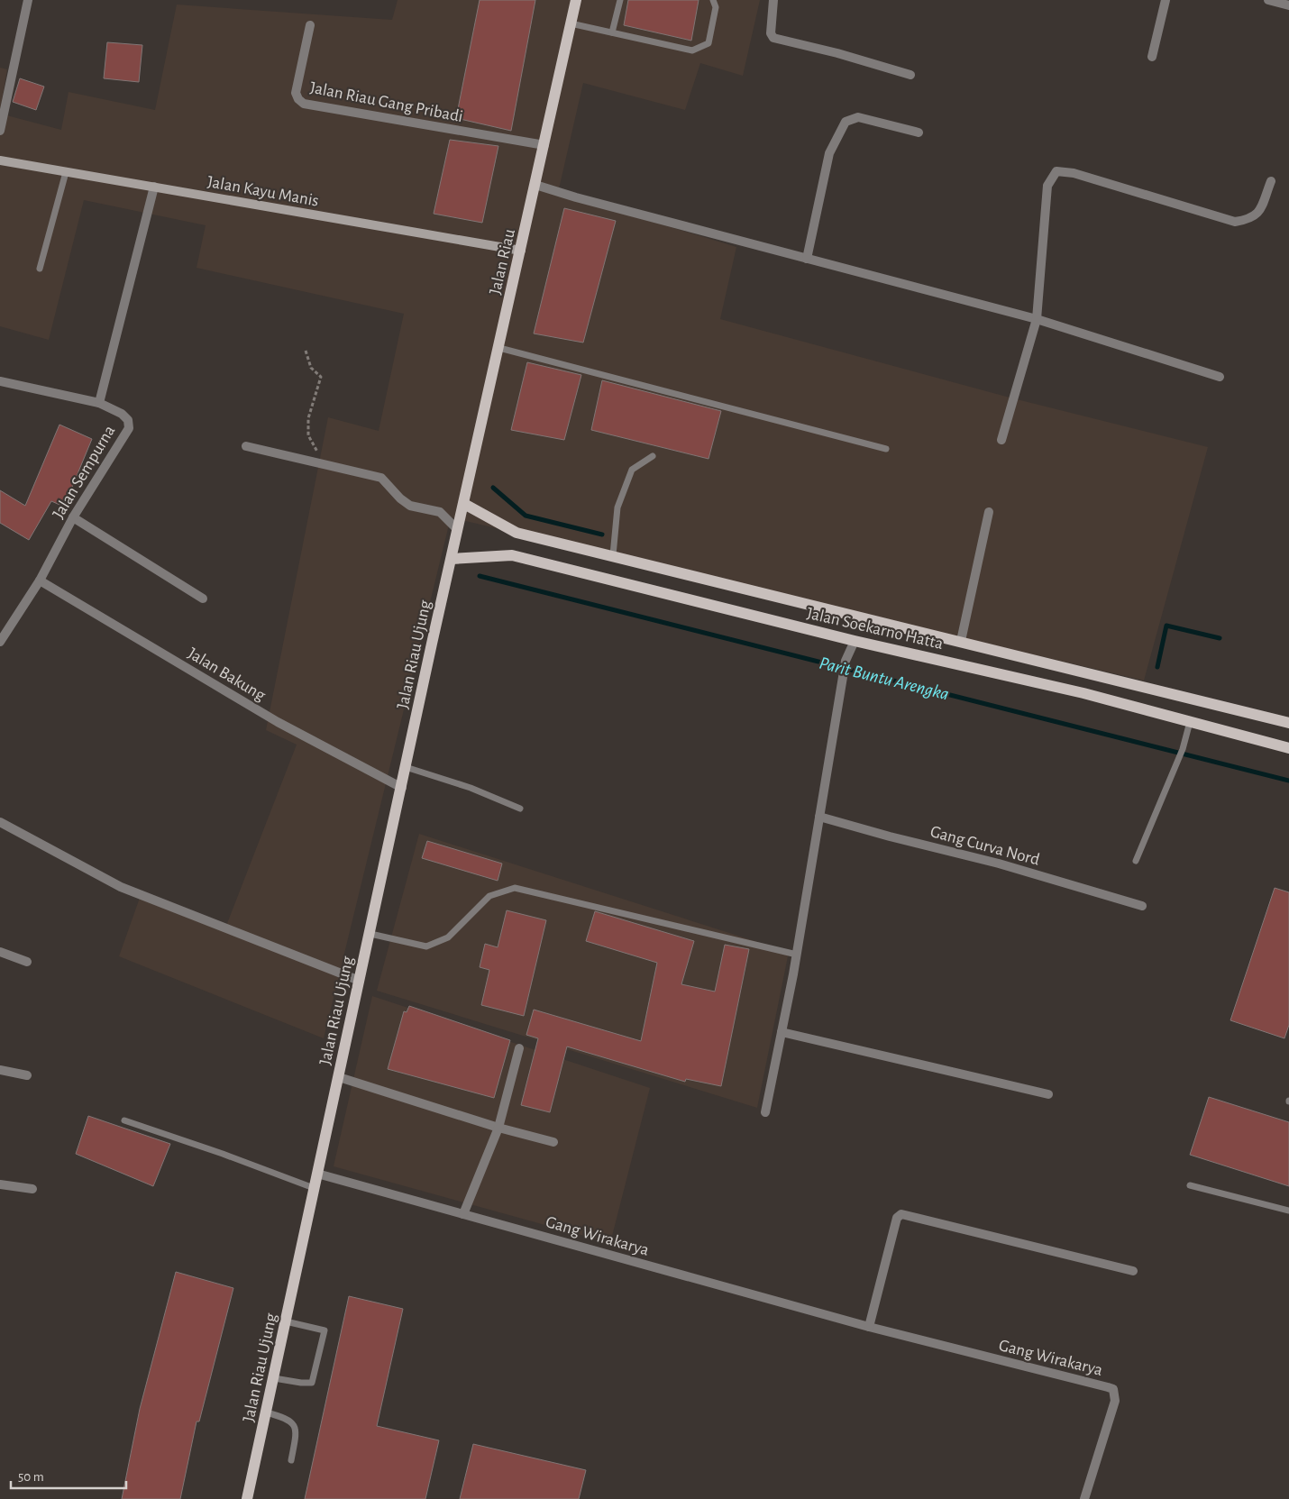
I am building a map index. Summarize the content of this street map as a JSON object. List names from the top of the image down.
{
  "streets": {
    "main road": ["Jalan Riau", "Jalan Soekarno Hatta", "Jalan Riau Ujung"],
    "street": [
      "Jalan Riau Gang Pribadi",
      "Jalan Kayu Manis",
      "Jalan Sempurna",
      "Jalan Bakung",
      "Gang Curva Nord",
      "Gang Wirakarya"
    ]
  },
  "crossings": [
    ["Jalan Riau Gang Pribadi", "Jalan Riau"],
    ["Jalan Kayu Manis", "Jalan Riau"],
    ["Jalan Kayu Manis", "Jalan Sempurna"],
    ["Jalan Riau", "Jalan Soekarno Hatta"],
    ["Jalan Riau", "Jalan Riau Ujung"],
    ["Jalan Sempurna", "Jalan Bakung"],
    ["Jalan Soekarno Hatta", "Jalan Riau Ujung"],
    ["Jalan Riau Ujung", "Jalan Bakung"],
    ["Jalan Riau Ujung", "Gang Wirakarya"]
  ],
  "water": ["Parit Buntu Arengka"],
  "scale_bar": "50 m"
}
